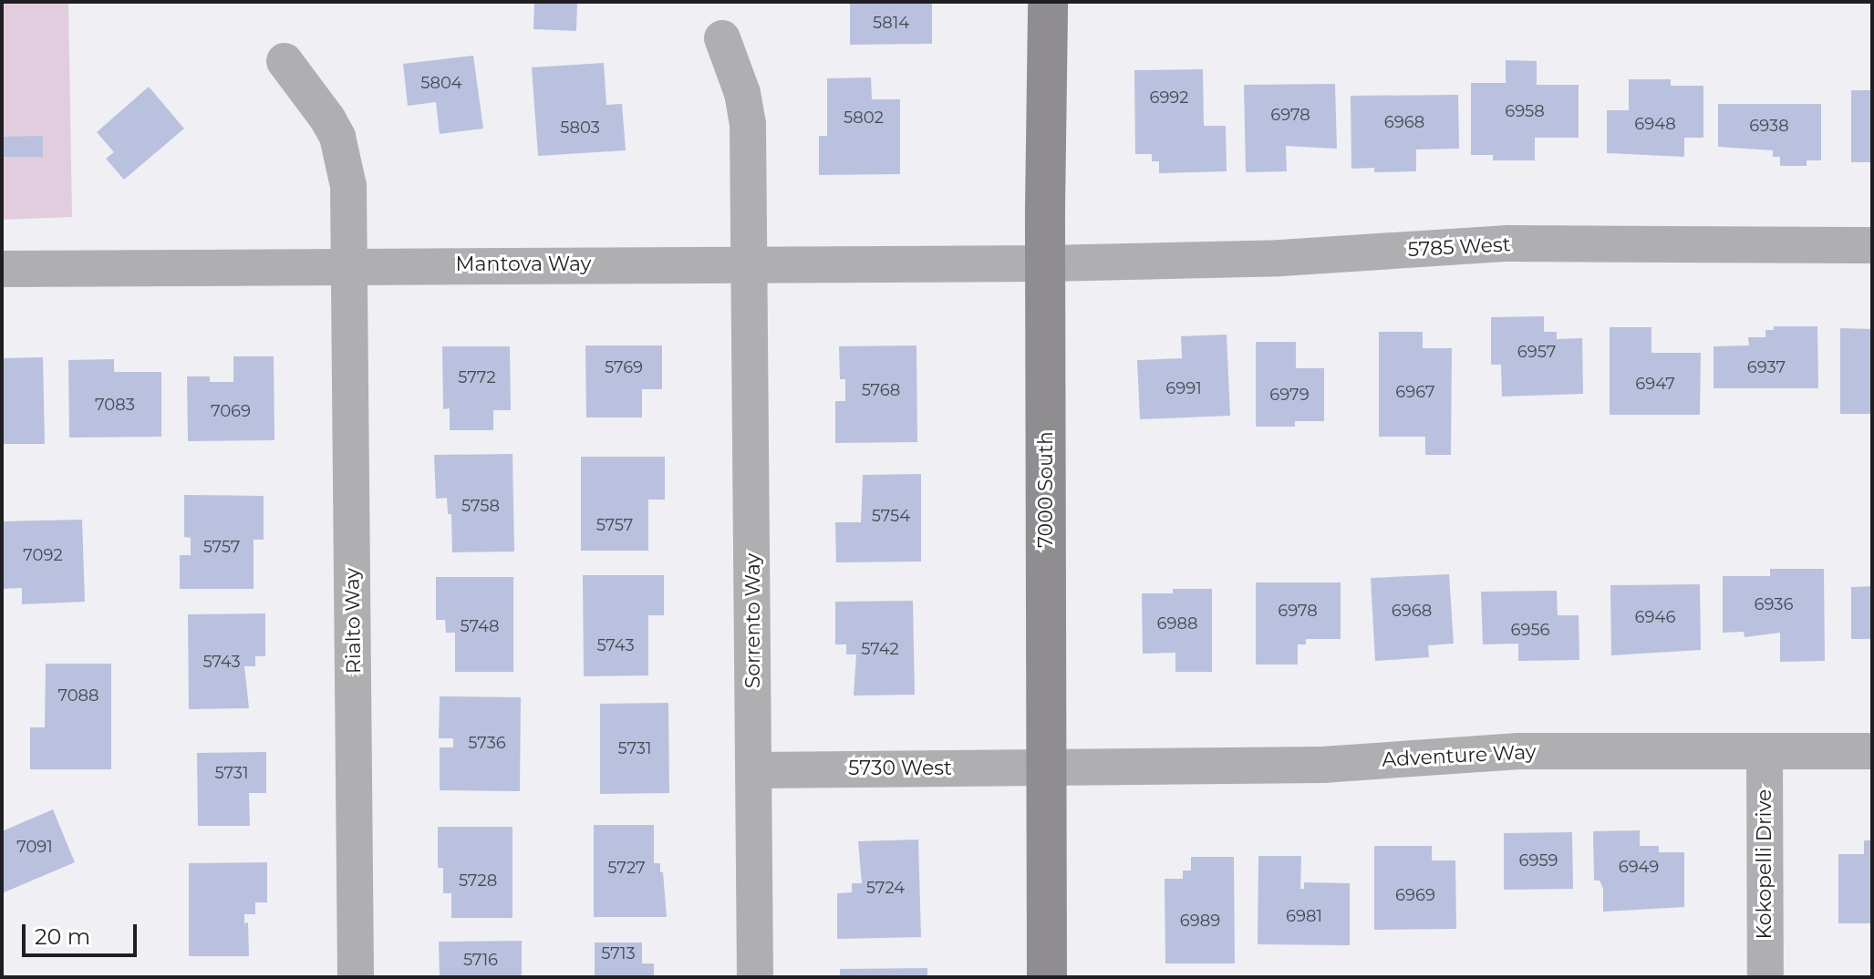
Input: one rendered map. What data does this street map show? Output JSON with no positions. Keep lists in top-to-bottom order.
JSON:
{
  "streets": {
    "street": [
      "5785 West",
      "Mantova Way",
      "7000 South",
      "Rialto Way",
      "Sorrento Way",
      "Adventure Way",
      "5730 West",
      "Kokopelli Drive"
    ]
  },
  "crossings": [
    ["5785 West", "Mantova Way"],
    ["5785 West", "7000 South"],
    ["Mantova Way", "7000 South"],
    ["Mantova Way", "Rialto Way"],
    ["Mantova Way", "Sorrento Way"],
    ["7000 South", "Adventure Way"],
    ["7000 South", "5730 West"],
    ["Sorrento Way", "5730 West"],
    ["Adventure Way", "5730 West"],
    ["Adventure Way", "Kokopelli Drive"]
  ],
  "house_numbers": [
    "5814",
    "5804",
    "6992",
    "6958",
    "6978",
    "5802",
    "6968",
    "6948",
    "6938",
    "5803",
    "6957",
    "5769",
    "6937",
    "5772",
    "6947",
    "6991",
    "5768",
    "6967",
    "6979",
    "7083",
    "7069",
    "5758",
    "5754",
    "5757",
    "5757",
    "7092",
    "6936",
    "6978",
    "6968",
    "6946",
    "6988",
    "5748",
    "6956",
    "5743",
    "5742",
    "5743",
    "7088",
    "5736",
    "5731",
    "5731",
    "7091",
    "6959",
    "6949",
    "5727",
    "5728",
    "5724",
    "6969",
    "6981",
    "6989",
    "5713",
    "5716"
  ],
  "scale_bar": "20 m"
}
